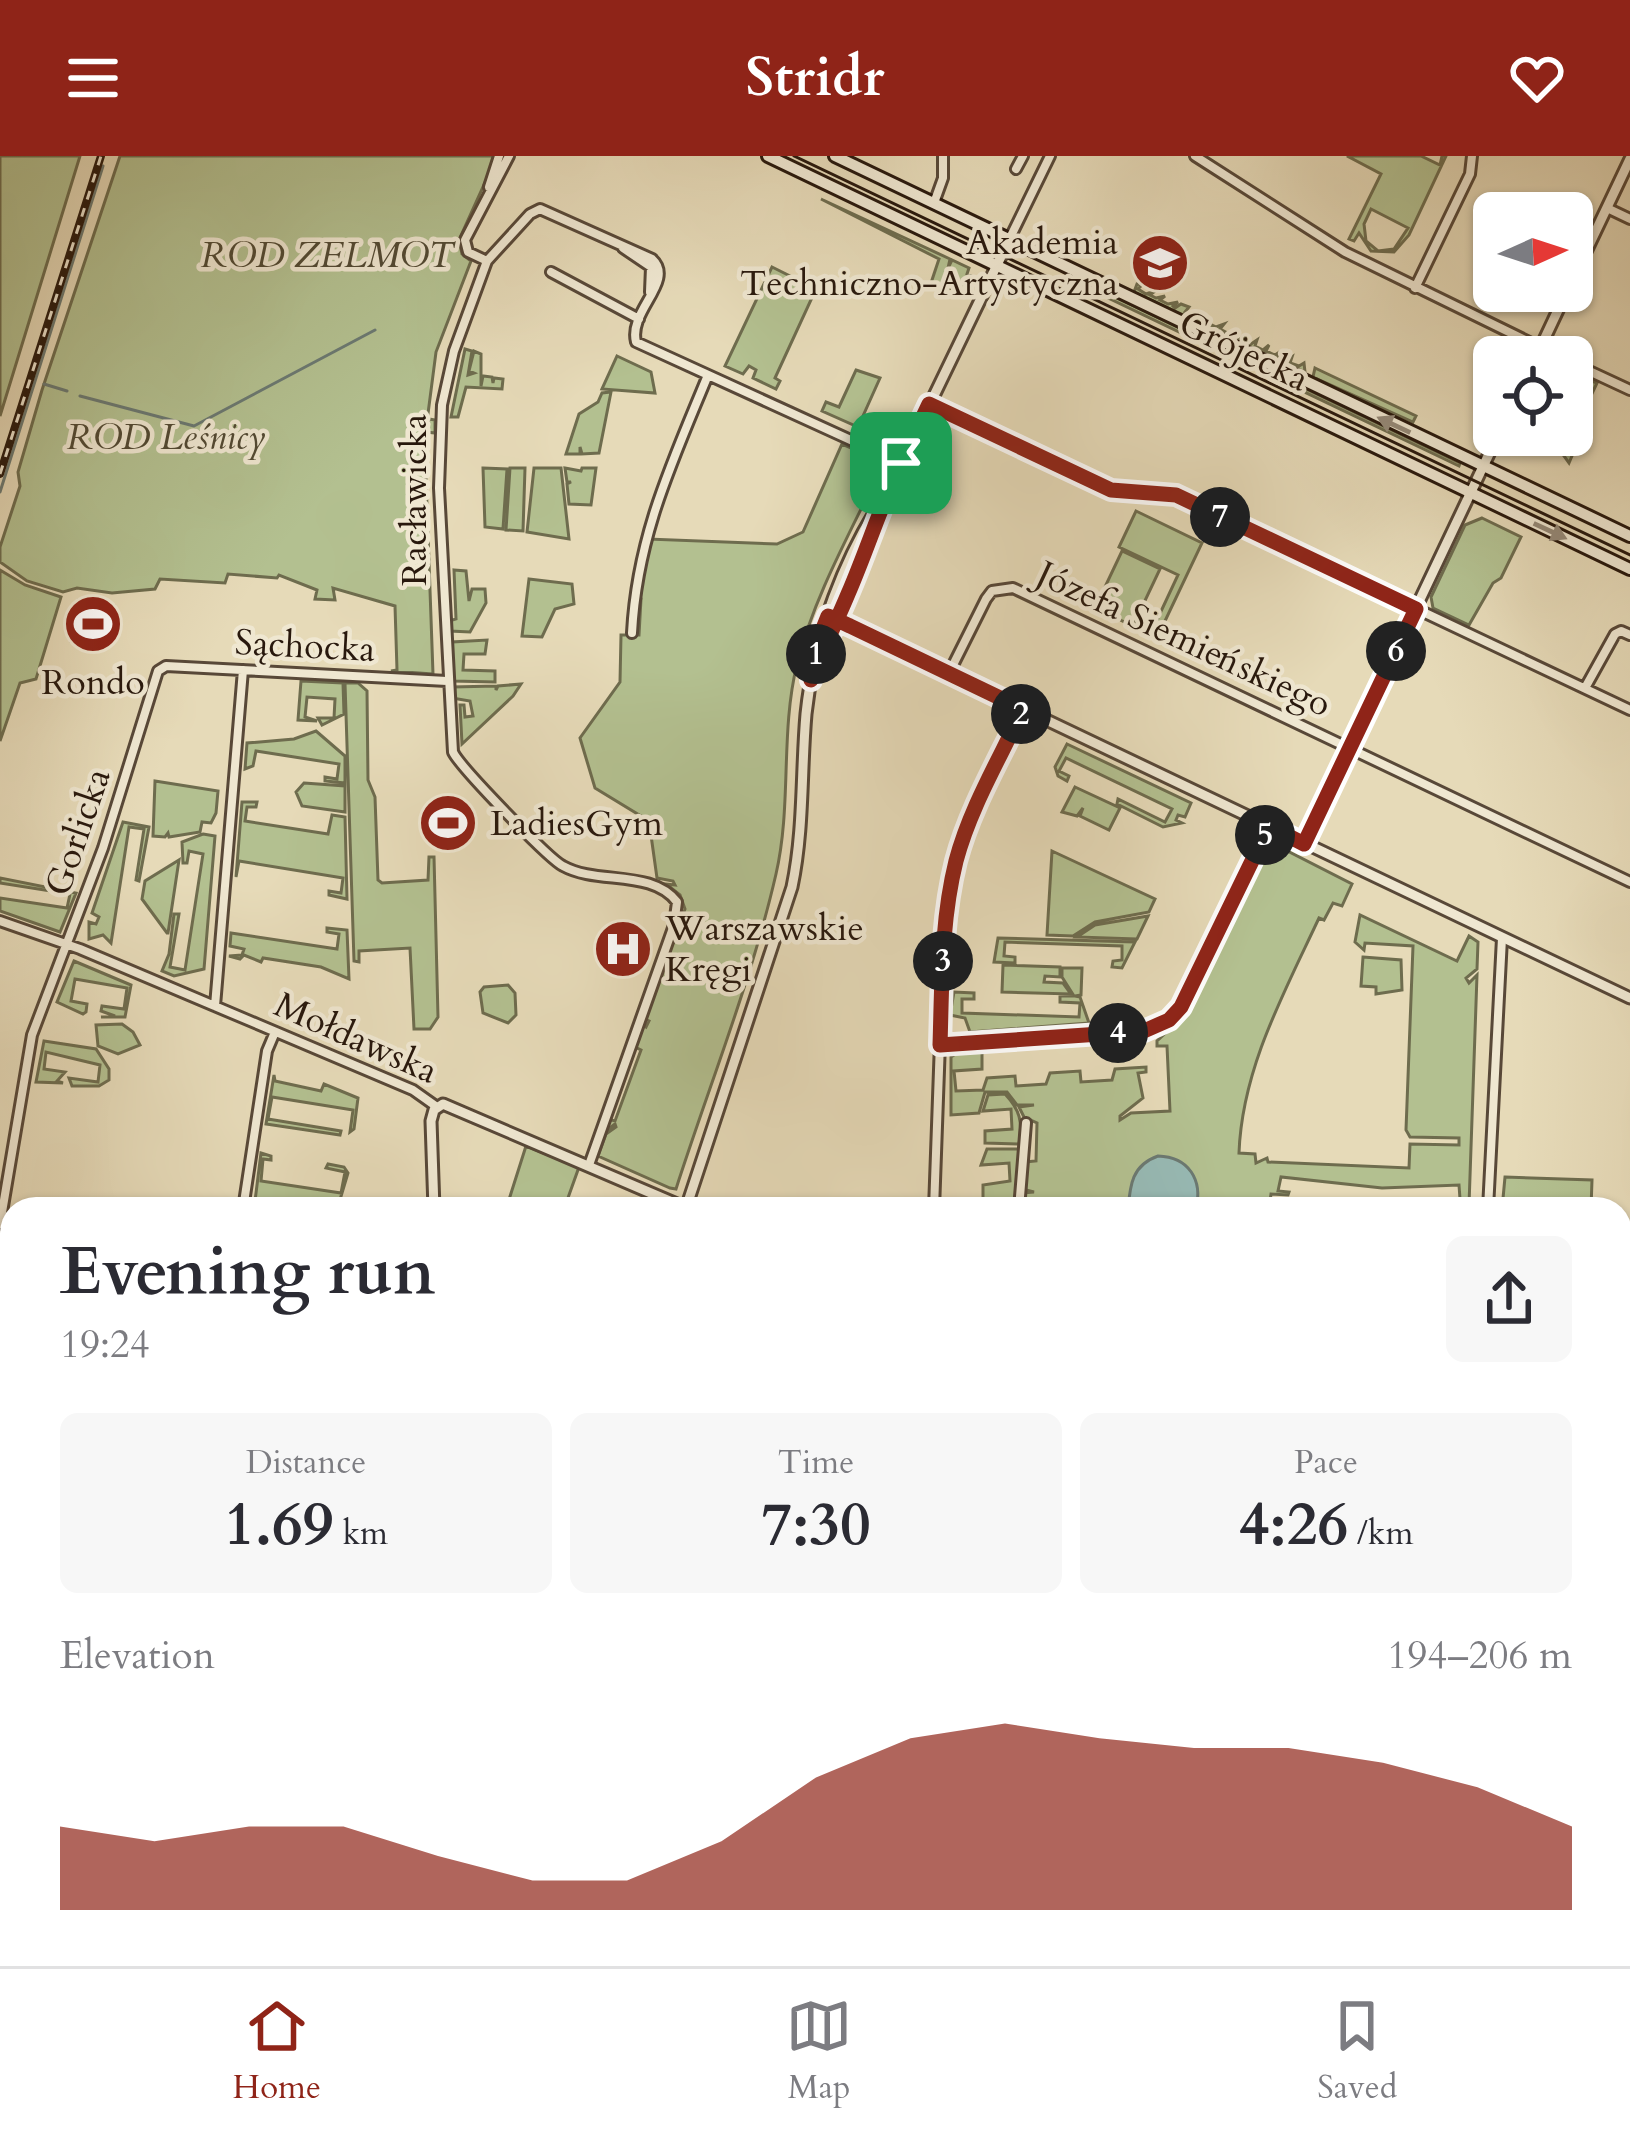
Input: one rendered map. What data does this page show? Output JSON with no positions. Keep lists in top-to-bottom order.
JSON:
{
  "streets": {
    "main road": ["Grójecka"],
    "street": [
      "Racławicka",
      "Józefa Siemieńskiego",
      "Sąchocka",
      "Gorlicka",
      "Mołdawska"
    ]
  },
  "crossings": [
    ["Racławicka", "Sąchocka"],
    ["Racławicka", "Mołdawska"],
    ["Sąchocka", "Gorlicka"],
    ["Gorlicka", "Mołdawska"]
  ],
  "parks": ["ROD ZELMOT", "ROD Leśnicy"],
  "places": {
    "school or university": ["Akademia Techniczno-Artystyczna"],
    "sports": ["Rondo", "LadiesGym"],
    "hospital": ["Warszawskie Kręgi"]
  },
  "north": "right",
  "page": {
    "header": "Stridr",
    "pins": [
      "7",
      "6",
      "1",
      "2",
      "5",
      "3",
      "4"
    ],
    "heading": ["Evening run", "19:24"],
    "stats": [
      ["Distance", "1.69 km"],
      ["Time", "7:30"],
      ["Pace", "4:26 /km"]
    ],
    "chart": ["Elevation", "194–206 m"],
    "tabs": ["Home", "Map", "Saved"]
  }
}
